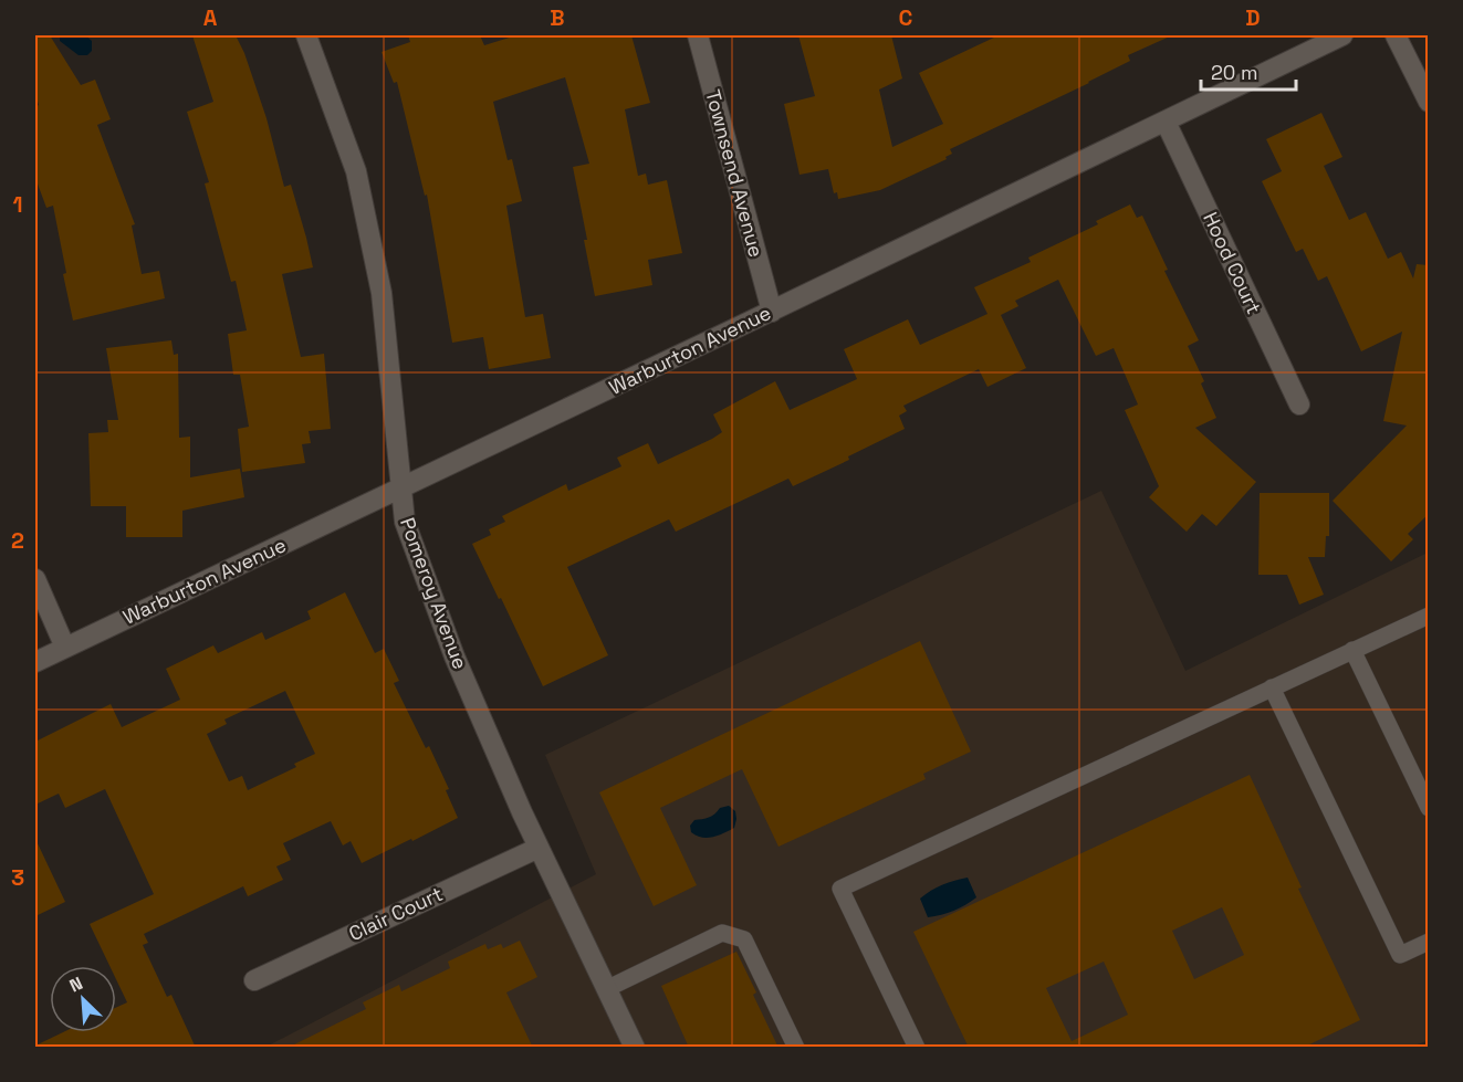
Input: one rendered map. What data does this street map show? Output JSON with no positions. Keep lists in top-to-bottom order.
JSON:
{
  "streets": {
    "street": [
      "Townsend Avenue",
      "Hood Court",
      "Warburton Avenue",
      "Pomeroy Avenue",
      "Clair Court"
    ]
  },
  "crossings": [
    ["Townsend Avenue", "Warburton Avenue"],
    ["Hood Court", "Warburton Avenue"],
    ["Warburton Avenue", "Pomeroy Avenue"],
    ["Pomeroy Avenue", "Clair Court"]
  ],
  "scale_bar": "20 m",
  "north": "top left",
  "grid": {
    "columns": [
      "A",
      "B",
      "C",
      "D"
    ],
    "rows": ["1", "2", "3"]
  }
}
